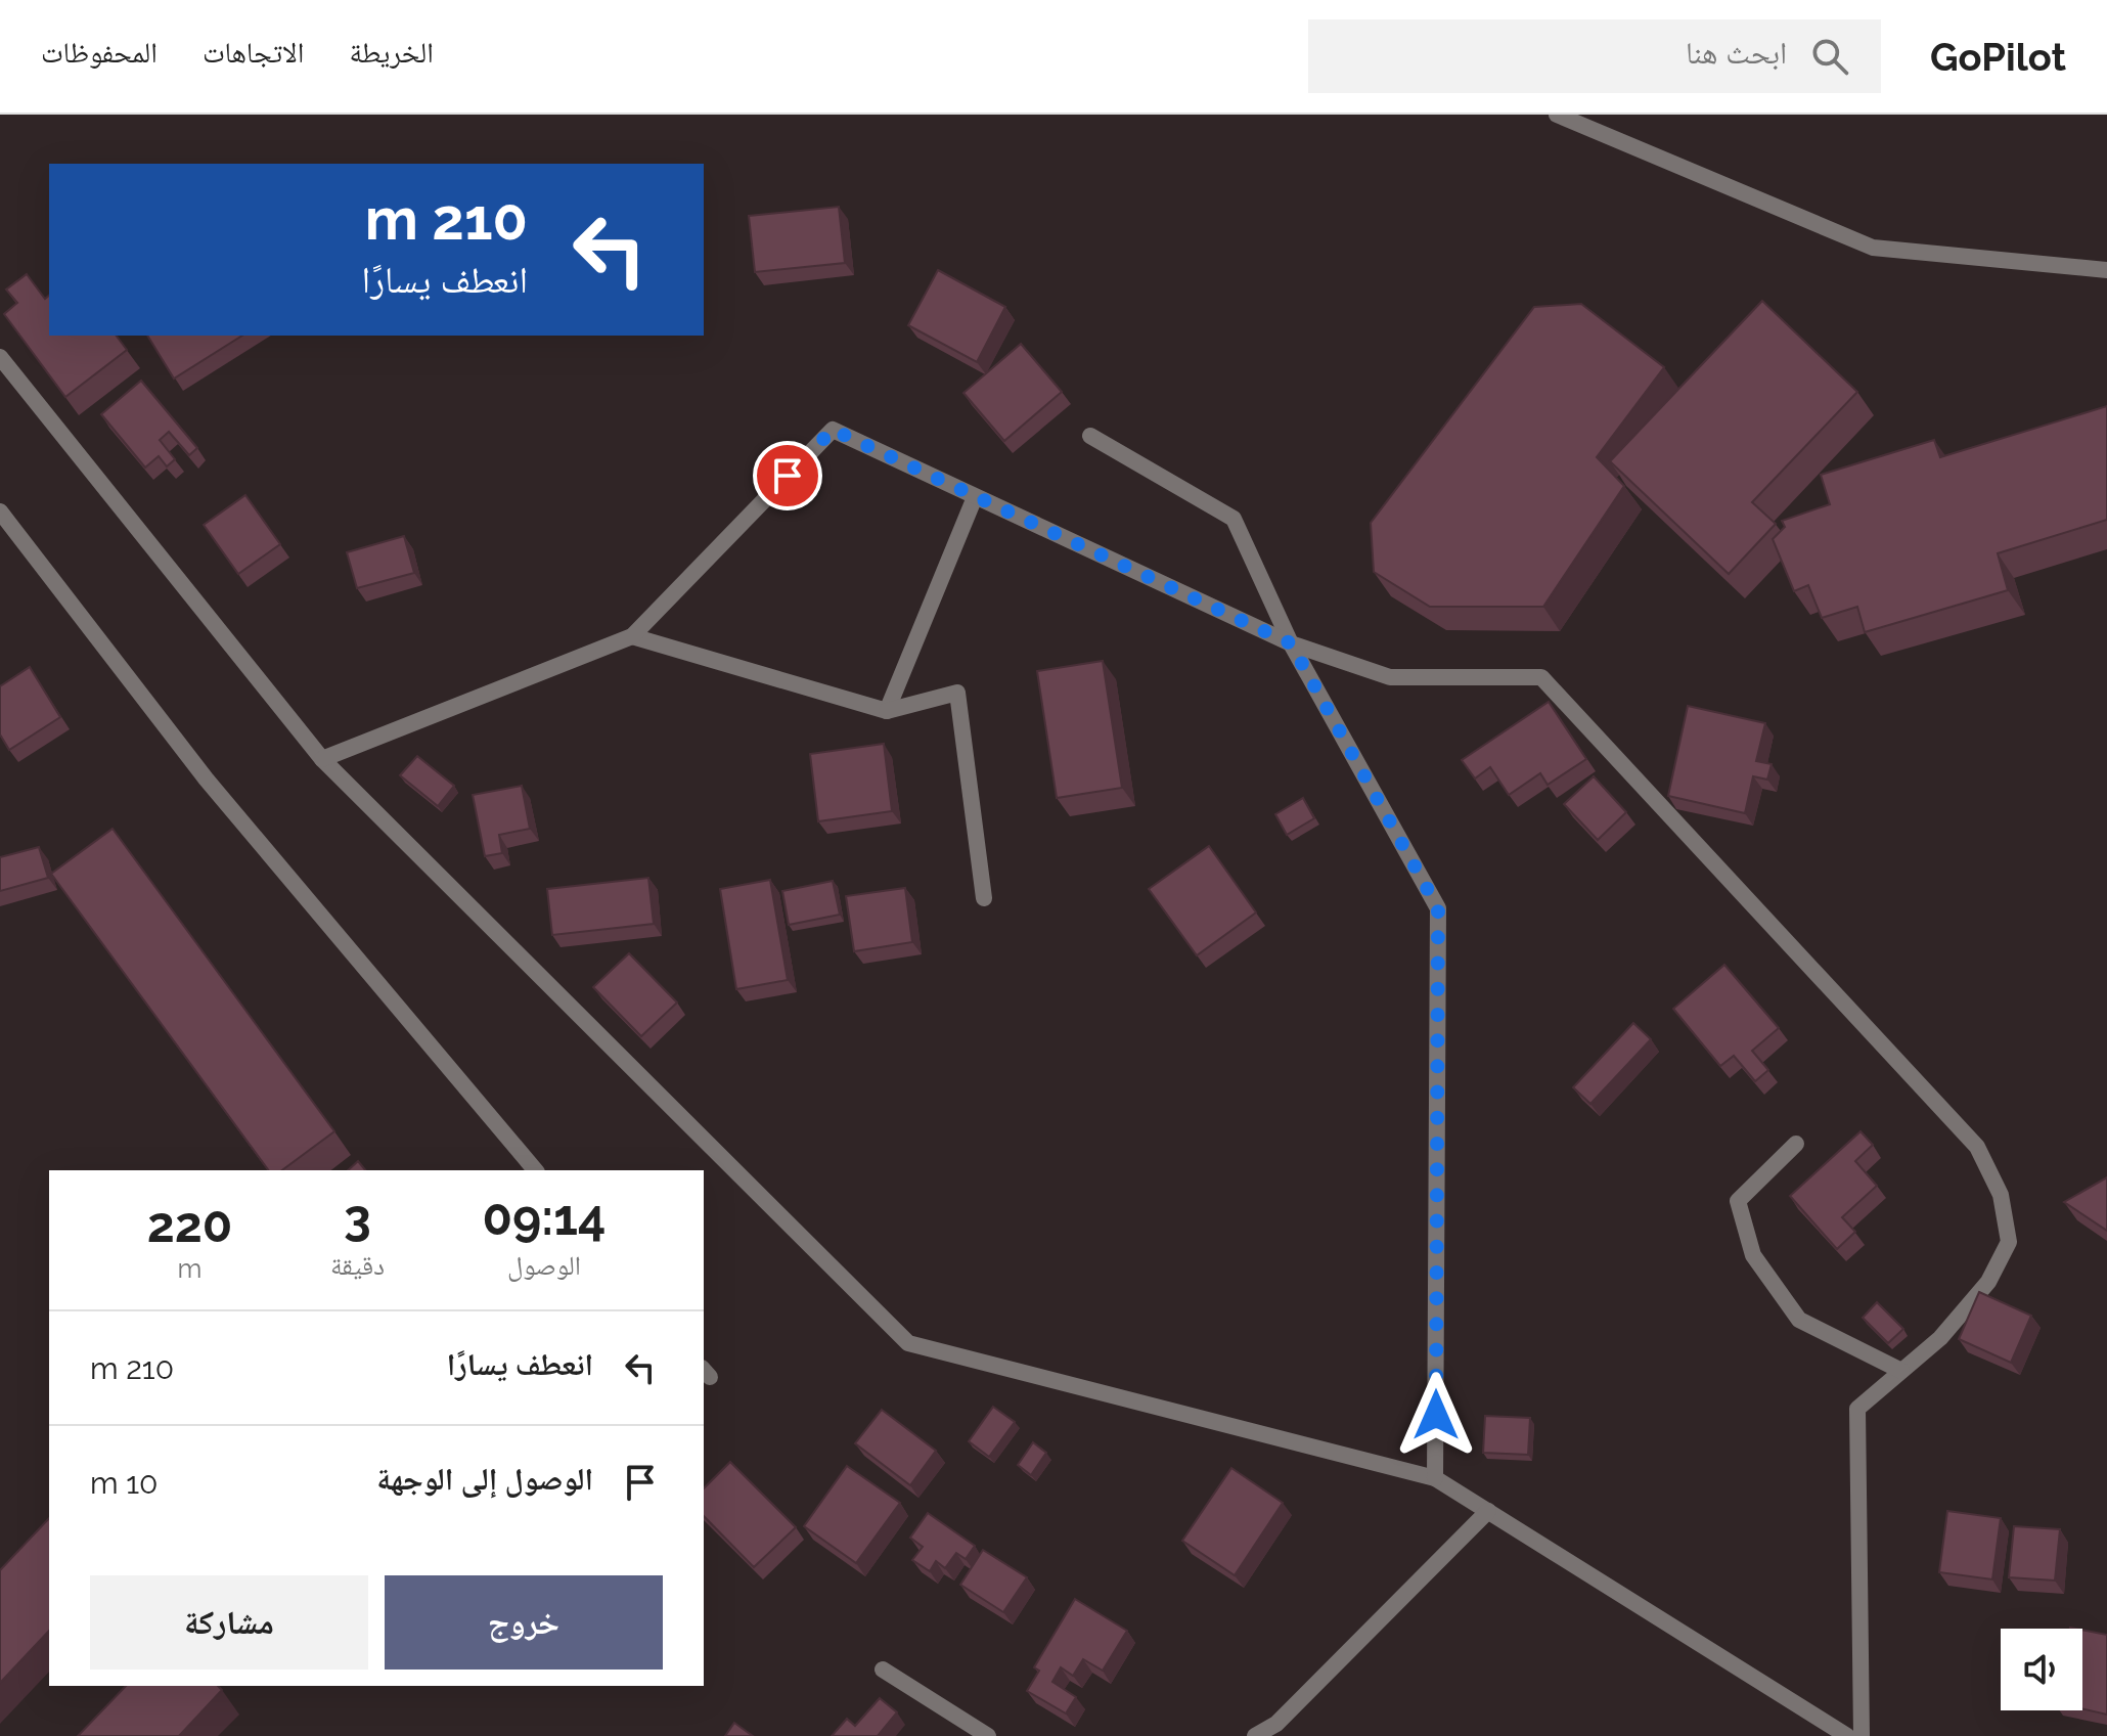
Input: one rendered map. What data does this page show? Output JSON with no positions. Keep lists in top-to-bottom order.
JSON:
{
  "page": {
    "header": "GoPilot",
    "search": "ابحث هنا",
    "nav": ["الخريطة", "الاتجاهات", "المحفوظات"],
    "turn": ["210 m", "انعطف يسارًا"],
    "eta": [
      "09:14",
      "الوصول",
      "3",
      "دقيقة",
      "220",
      "m"
    ],
    "list": [
      {
        "name": "انعطف يسارًا",
        "value": "210 m"
      },
      {
        "name": "الوصول إلى الوجهة",
        "value": "10 m"
      }
    ],
    "buttons": ["خروج", "مشاركة"]
  }
}
